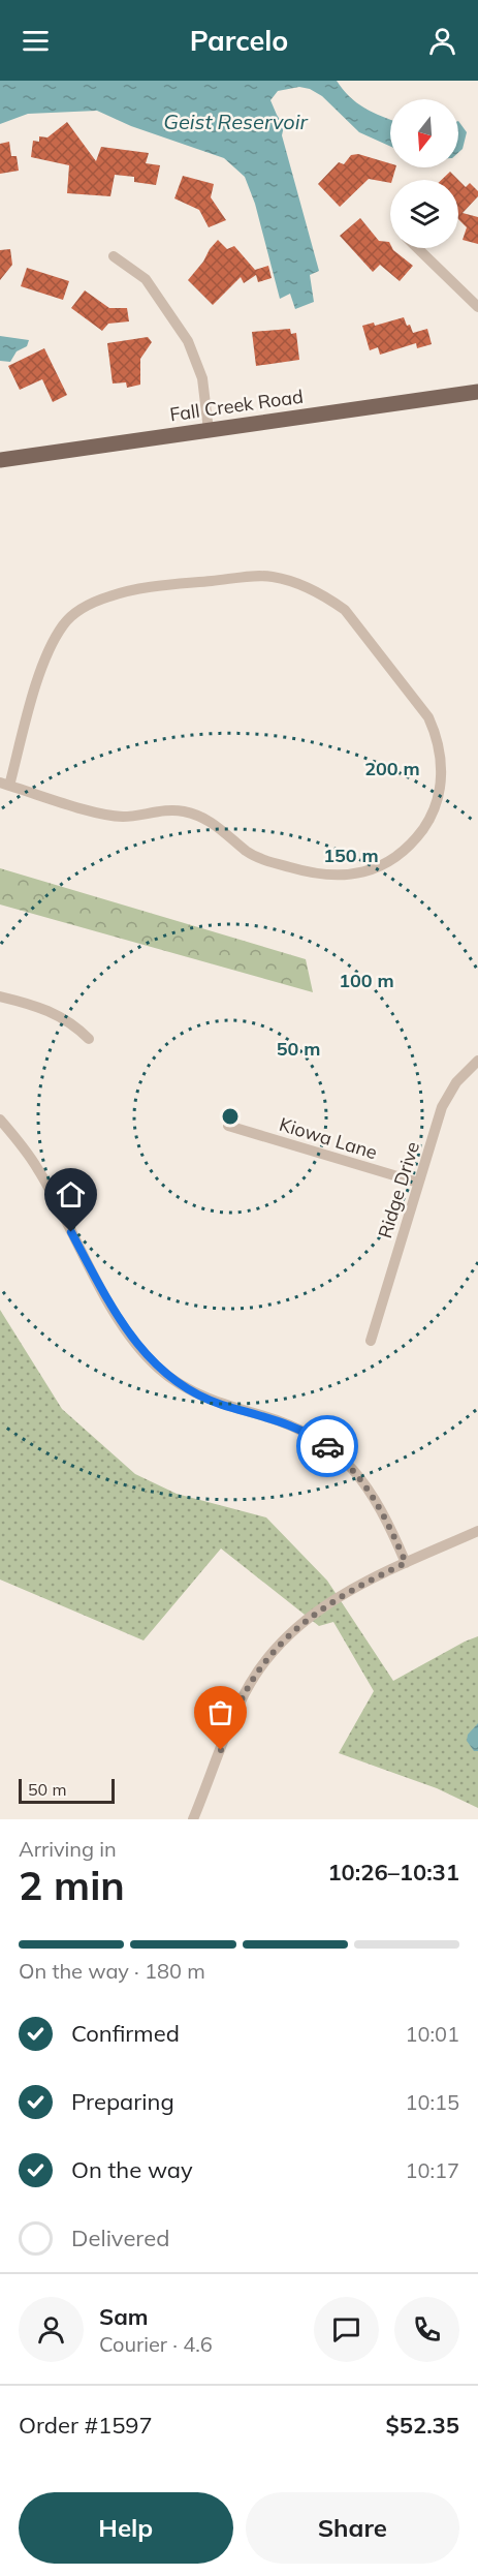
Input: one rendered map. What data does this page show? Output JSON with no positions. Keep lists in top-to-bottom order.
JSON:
{
  "streets": {
    "main road": ["Fall Creek Road"],
    "street": ["Kiowa Lane", "Ridge Drive"]
  },
  "crossings": [
    ["Kiowa Lane", "Ridge Drive"]
  ],
  "water": ["Geist Reservoir"],
  "scale_bar": "50 m",
  "north": "bottom",
  "page": {
    "header": "Parcelo",
    "scale": "50 m",
    "heading": ["2 min", "Arriving in", "10:26–10:31"],
    "panel": [
      "Sam",
      "Courier · 4.6",
      "Order #1597",
      "$52.35"
    ],
    "bar": "On the way · 180 m",
    "list": [
      ["Confirmed", "10:01"],
      ["Preparing", "10:15"],
      ["On the way", "10:17"],
      "Delivered"
    ],
    "buttons": ["Help", "Share"]
  },
  "rings": [
    "200 m",
    "150 m",
    "100 m",
    "50 m"
  ]
}
